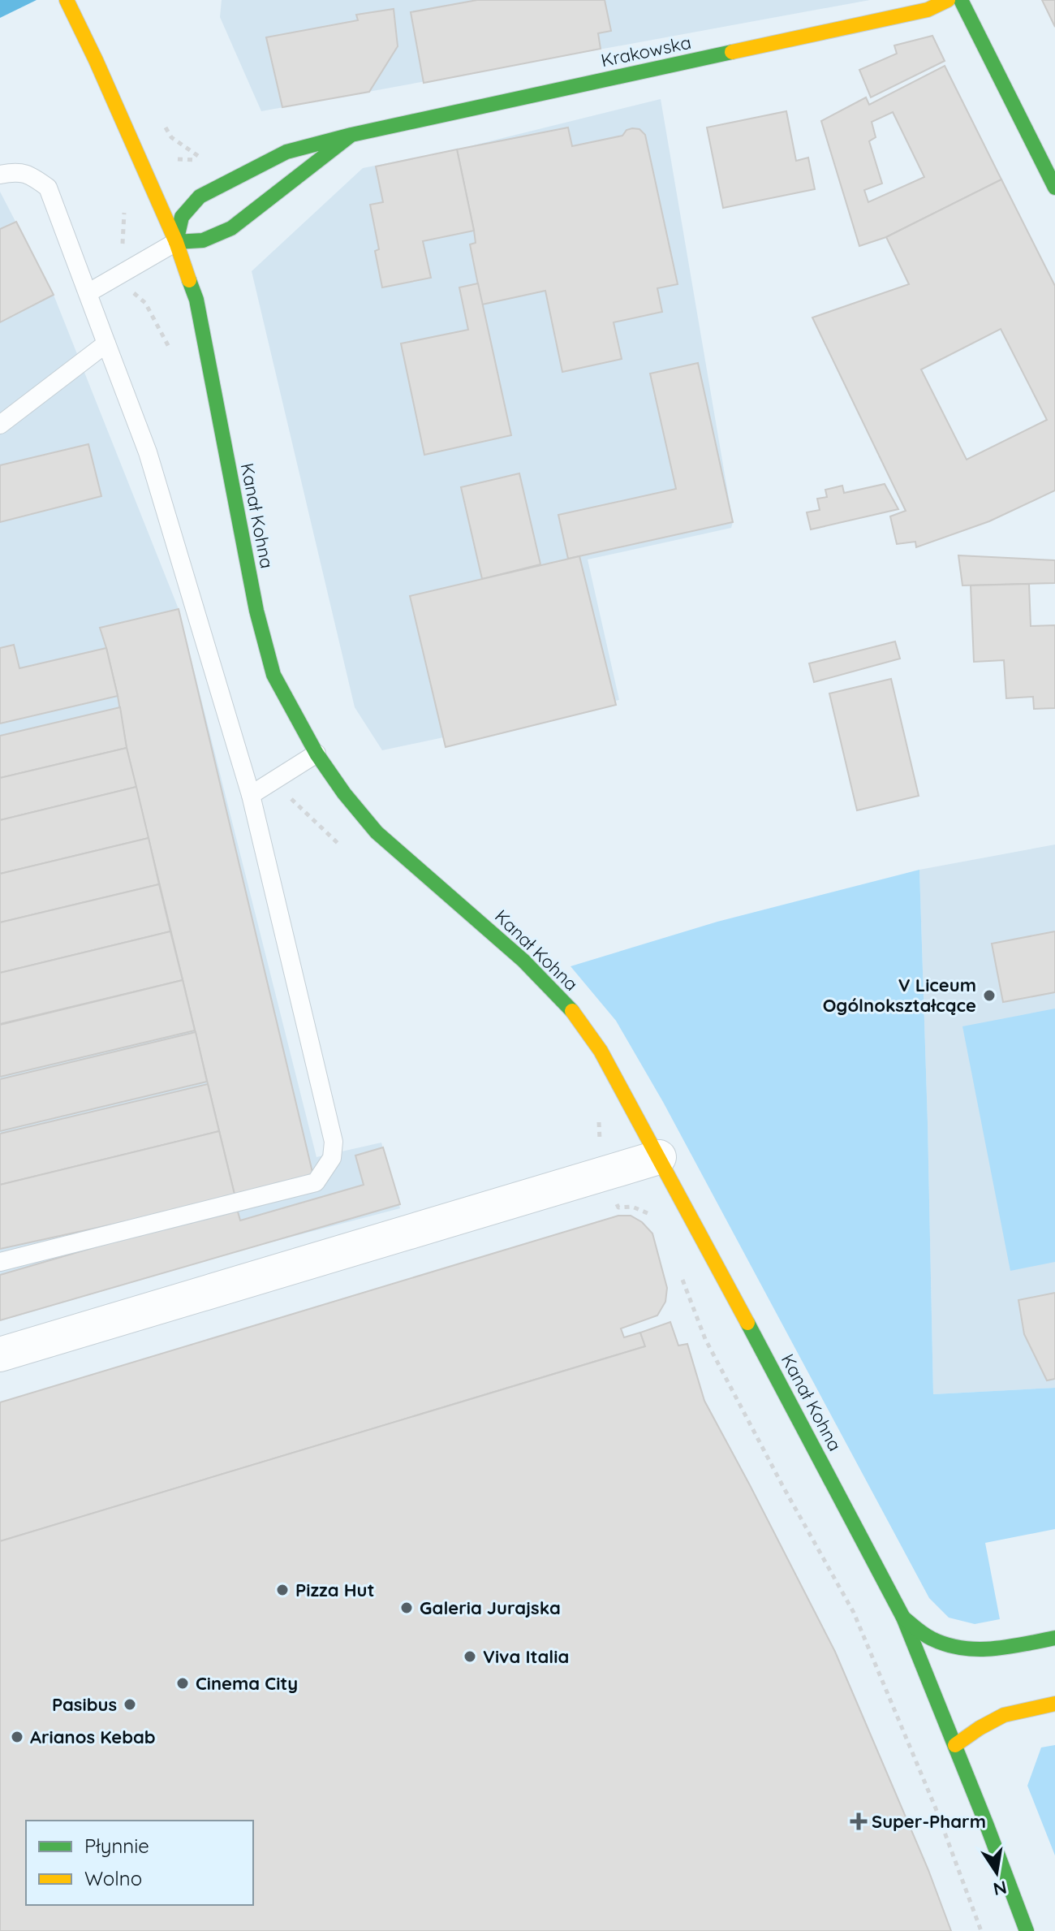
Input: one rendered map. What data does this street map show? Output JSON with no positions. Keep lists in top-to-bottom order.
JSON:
{
  "streets": {
    "street": ["Krakowska", "Kanał Kohna"]
  },
  "crossings": [
    ["Krakowska", "Kanał Kohna"]
  ],
  "places": {
    "other": [
      "V Liceum Ogólnokształcące",
      "Pizza Hut",
      "Galeria Jurajska",
      "Viva Italia",
      "Cinema City",
      "Pasibus",
      "Arianos Kebab"
    ],
    "health": ["Super-Pharm"]
  },
  "legend": ["Płynnie", "Wolno"],
  "north": "bottom"
}
